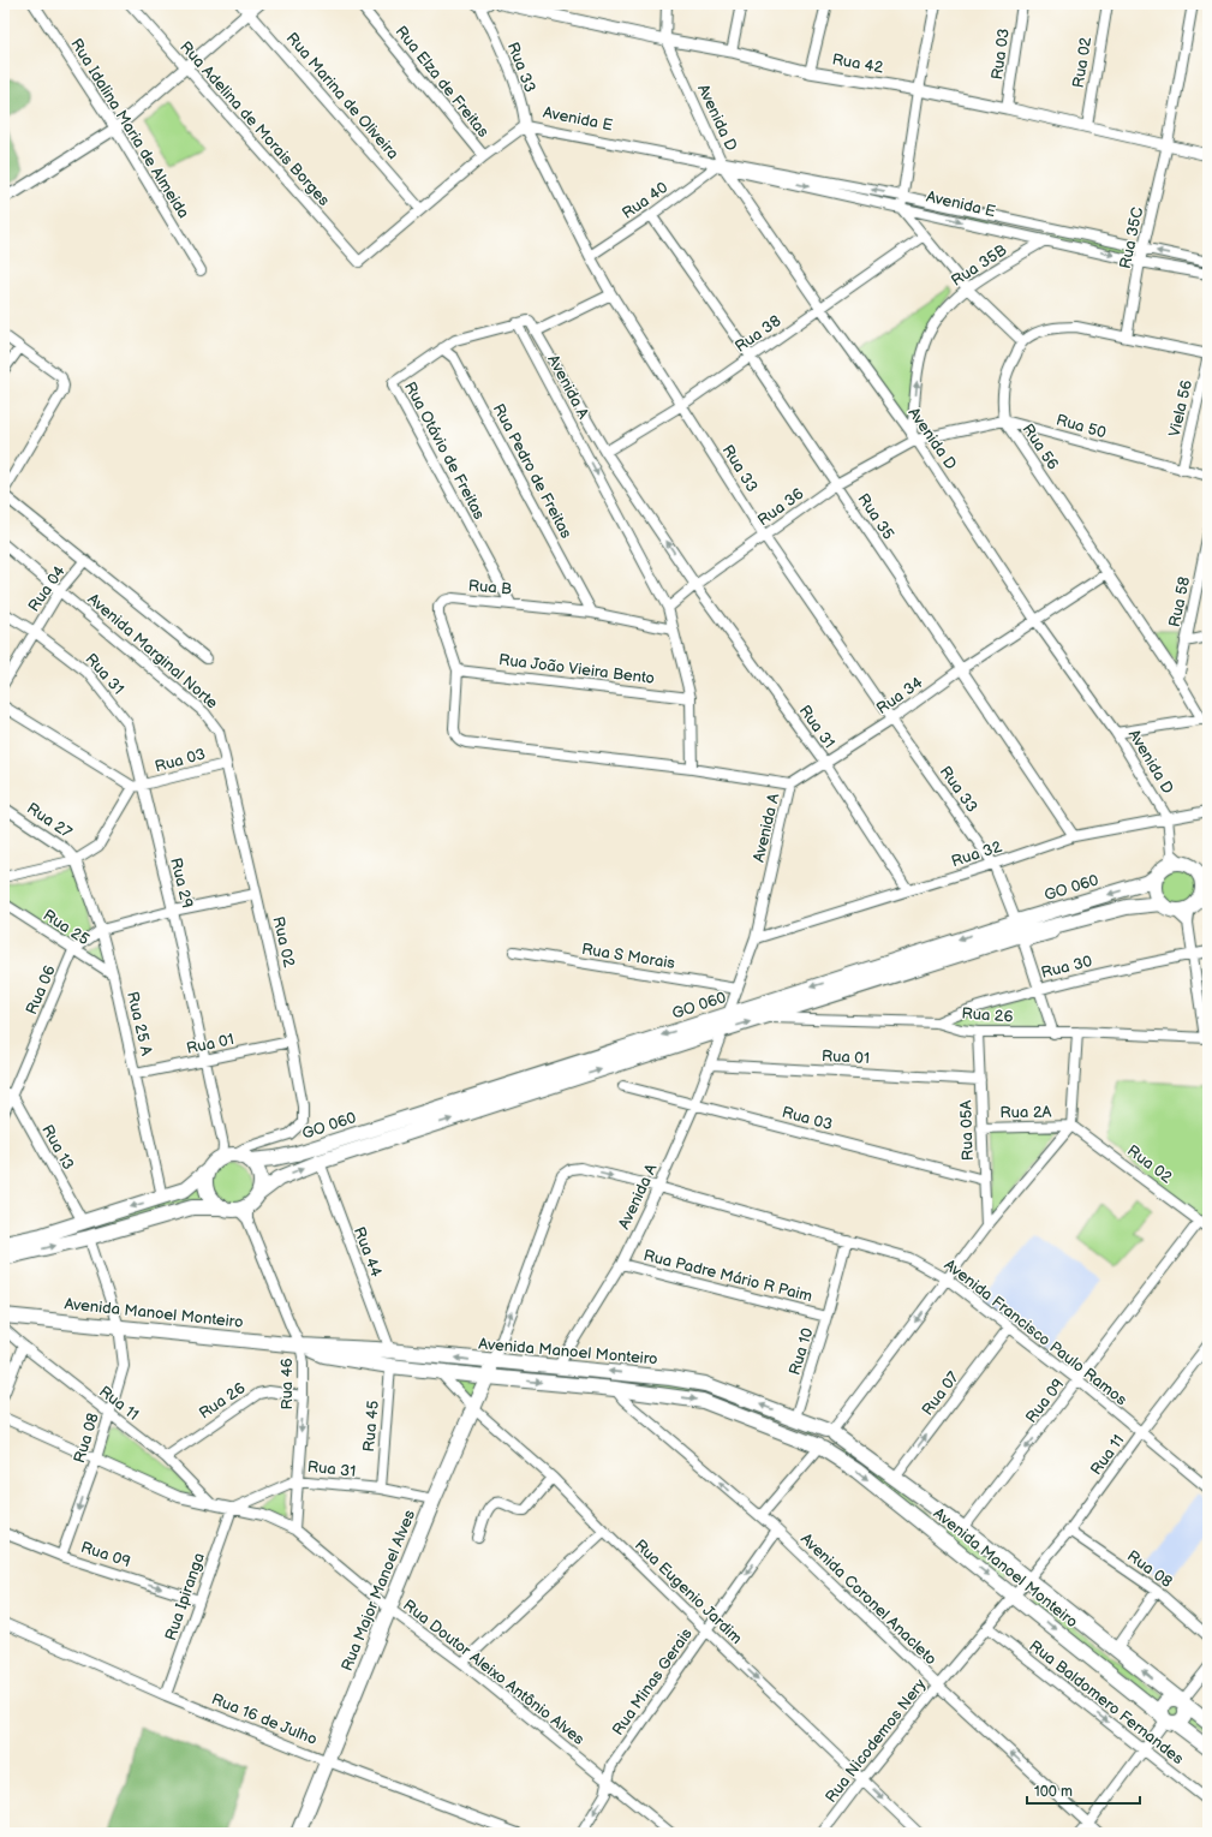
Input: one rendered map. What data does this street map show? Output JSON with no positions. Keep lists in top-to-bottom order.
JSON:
{
  "streets": {
    "main road": ["GO 060", "Avenida Manoel Monteiro", "Rua Major Manoel Alves"],
    "street": [
      "Rua 03",
      "Rua 02",
      "Rua 42",
      "Rua 33",
      "Rua Elza de Freitas",
      "Rua Marina de Oliveira",
      "Avenida D",
      "Avenida E",
      "Rua Adelina de Morais Borges",
      "Rua Idalina Maria de Almeida",
      "Rua 40",
      "Rua 35C",
      "Rua 35B",
      "Rua 38",
      "Avenida A",
      "Viela 56",
      "Rua 50",
      "Rua 56",
      "Rua Otávio de Freitas",
      "Rua Pedro de Freitas",
      "Rua 36",
      "Rua 35",
      "Rua B",
      "Rua 04",
      "Rua 58",
      "Avenida Marginal Norte",
      "Rua João Vieira Bento",
      "Rua 31",
      "Rua 34",
      "Rua 27",
      "Rua 32",
      "Rua 29",
      "Rua 25",
      "Rua S Morais",
      "Rua 30",
      "Rua 06",
      "Rua 26",
      "Rua 25 A",
      "Rua 01",
      "Rua 2A",
      "Rua 05A",
      "Rua 13",
      "Rua 44",
      "Rua Padre Mário R Paim",
      "Avenida Francisco Paulo Ramos",
      "Rua 10",
      "Rua 46",
      "Rua 07",
      "Rua 09",
      "Rua 11",
      "Rua 45",
      "Rua 08",
      "Rua Eugenio Jardim",
      "Rua Ipiranga",
      "Avenida Coronel Anacleto",
      "Rua Doutor Aleixo Antônio Alves",
      "Rua Minas Gerais",
      "Rua Baldomero Fernandes",
      "Rua 16 de Julho",
      "Rua Nicodemos Nery"
    ]
  },
  "crossings": [
    ["Rua 03", "Rua 42"],
    ["Rua 03", "Avenida A"],
    ["Rua 03", "Avenida Marginal Norte"],
    ["Rua 03", "Rua 31"],
    ["Rua 03", "Rua 29"],
    ["Rua 03", "Rua 05A"],
    ["Rua 02", "Rua 42"],
    ["Rua 02", "Avenida Marginal Norte"],
    ["Rua 02", "Rua 29"],
    ["Rua 02", "GO 060"],
    ["Rua 02", "Rua 01"],
    ["Rua 02", "Rua 2A"],
    ["Rua 02", "Rua 46"],
    ["Rua 02", "Rua 09"],
    ["Rua 42", "Avenida D"],
    ["Rua 42", "Rua 35C"],
    ["Rua 33", "Avenida E"],
    ["Rua 33", "Rua 40"],
    ["Rua 33", "Rua 38"],
    ["Rua 33", "Rua 36"],
    ["Rua 33", "Rua 34"],
    ["Rua 33", "Rua 32"],
    ["Rua 33", "GO 060"],
    ["Rua Marina de Oliveira", "Rua Adelina de Morais Borges"],
    ["Avenida D", "Avenida E"],
    ["Avenida D", "Rua 40"],
    ["Avenida D", "Rua 35B"],
    ["Avenida D", "Rua 38"],
    ["Avenida D", "Rua 50"],
    ["Avenida D", "Rua 36"],
    ["Avenida D", "Rua 34"],
    ["Avenida D", "Rua 32"],
    ["Avenida D", "GO 060"],
    ["Avenida E", "Rua 40"],
    ["Avenida E", "Rua 35C"],
    ["Avenida E", "Rua 35B"],
    ["Rua 40", "Rua 35"],
    ["Rua 35B", "Rua 50"],
    ["Rua 35B", "Rua 36"],
    ["Rua 38", "Avenida A"],
    ["Rua 38", "Rua 35"],
    ["Avenida A", "Rua Otávio de Freitas"],
    ["Avenida A", "Rua 36"],
    ["Avenida A", "Rua B"],
    ["Avenida A", "Rua João Vieira Bento"],
    ["Avenida A", "Rua 31"],
    ["Avenida A", "Rua 34"],
    ["Avenida A", "Rua 32"],
    ["Avenida A", "GO 060"],
    ["Avenida A", "Rua S Morais"],
    ["Avenida A", "Rua 01"],
    ["Avenida A", "Rua Padre Mário R Paim"],
    ["Avenida A", "Avenida Manoel Monteiro"],
    ["Avenida A", "Avenida Francisco Paulo Ramos"],
    ["Viela 56", "Rua 50"],
    ["Rua 50", "Rua 56"],
    ["Rua 50", "Rua 36"],
    ["Rua 56", "Rua 58"],
    ["Rua 56", "Rua 34"],
    ["Rua Otávio de Freitas", "Rua Pedro de Freitas"],
    ["Rua Otávio de Freitas", "Rua B"],
    ["Rua Pedro de Freitas", "Rua B"],
    ["Rua 36", "Rua 35"],
    ["Rua 36", "Rua 31"],
    ["Rua 35", "Rua 34"],
    ["Rua 35", "Rua 32"],
    ["Rua B", "Rua João Vieira Bento"],
    ["Rua 04", "Avenida Marginal Norte"],
    ["Rua 04", "Rua 31"],
    ["Rua 31", "Rua 34"],
    ["Rua 31", "Rua 32"],
    ["Rua 31", "Rua 29"],
    ["Rua 31", "Rua 46"],
    ["Rua 31", "Rua 45"],
    ["Rua 31", "Rua Major Manoel Alves"],
    ["Rua 31", "Rua Ipiranga"],
    ["Rua 31", "Rua Doutor Aleixo Antônio Alves"],
    ["Rua 27", "Rua 25 A"],
    ["Rua 29", "GO 060"],
    ["Rua 29", "Rua 01"],
    ["Rua 29", "Rua 46"],
    ["GO 060", "Rua 26"],
    ["GO 060", "Rua 44"],
    ["GO 060", "Rua 46"],
    ["Rua 25", "Rua 06"],
    ["Rua 25", "Rua 25 A"],
    ["Rua 30", "Rua 26"],
    ["Rua 06", "Rua 13"],
    ["Rua 26", "Rua 05A"],
    ["Rua 26", "Rua 46"],
    ["Rua 26", "Rua 11"],
    ["Rua 25 A", "Rua 01"],
    ["Rua 01", "Rua 05A"],
    ["Rua 2A", "Rua 05A"],
    ["Rua 44", "Avenida Manoel Monteiro"],
    ["Rua Padre Mário R Paim", "Rua 10"],
    ["Avenida Manoel Monteiro", "Rua 10"],
    ["Avenida Manoel Monteiro", "Rua 46"],
    ["Avenida Manoel Monteiro", "Rua 07"],
    ["Avenida Manoel Monteiro", "Rua 09"],
    ["Avenida Manoel Monteiro", "Rua 11"],
    ["Avenida Manoel Monteiro", "Rua 45"],
    ["Avenida Manoel Monteiro", "Rua 08"],
    ["Avenida Manoel Monteiro", "Rua Major Manoel Alves"],
    ["Avenida Manoel Monteiro", "Rua Eugenio Jardim"],
    ["Avenida Manoel Monteiro", "Avenida Coronel Anacleto"],
    ["Avenida Manoel Monteiro", "Rua Nicodemos Nery"],
    ["Avenida Francisco Paulo Ramos", "Rua 10"],
    ["Avenida Francisco Paulo Ramos", "Rua 07"],
    ["Avenida Francisco Paulo Ramos", "Rua 09"],
    ["Avenida Francisco Paulo Ramos", "Rua 11"],
    ["Rua 46", "Rua Doutor Aleixo Antônio Alves"],
    ["Rua 09", "Rua 08"],
    ["Rua 09", "Rua Ipiranga"],
    ["Rua 11", "Rua 08"],
    ["Rua 11", "Rua Doutor Aleixo Antônio Alves"],
    ["Rua 11", "Rua Nicodemos Nery"],
    ["Rua 08", "Rua Doutor Aleixo Antônio Alves"],
    ["Rua Major Manoel Alves", "Rua Eugenio Jardim"],
    ["Rua Major Manoel Alves", "Rua Doutor Aleixo Antônio Alves"],
    ["Rua Major Manoel Alves", "Rua 16 de Julho"],
    ["Rua Eugenio Jardim", "Rua Minas Gerais"],
    ["Rua Eugenio Jardim", "Rua Nicodemos Nery"],
    ["Rua Ipiranga", "Rua Doutor Aleixo Antônio Alves"],
    ["Rua Ipiranga", "Rua 16 de Julho"],
    ["Avenida Coronel Anacleto", "Rua Minas Gerais"],
    ["Avenida Coronel Anacleto", "Rua Nicodemos Nery"],
    ["Rua Doutor Aleixo Antônio Alves", "Rua Minas Gerais"],
    ["Rua Baldomero Fernandes", "Rua Nicodemos Nery"]
  ],
  "one_way": [
    "Rua 35B",
    "Rua Eugenio Jardim",
    "Avenida Coronel Anacleto",
    "Rua Minas Gerais",
    "Rua Baldomero Fernandes"
  ],
  "scale_bar": "100 m"
}
